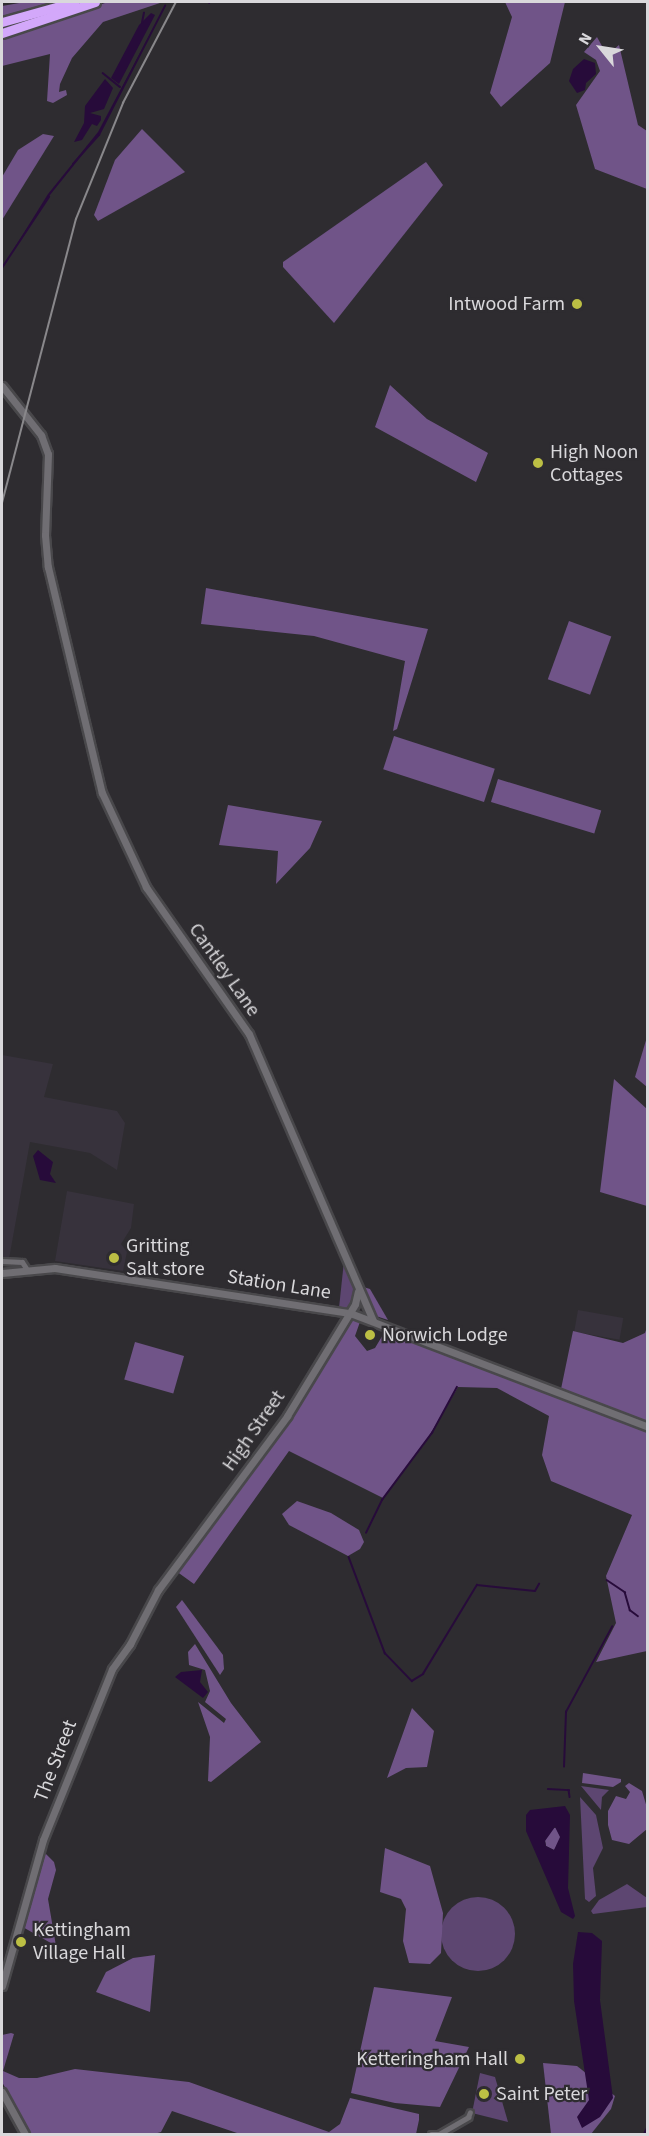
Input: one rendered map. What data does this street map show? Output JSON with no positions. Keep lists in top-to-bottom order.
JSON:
{
  "streets": {
    "street": [
      "Cantley Lane",
      "Station Lane",
      "High Street",
      "The Street"
    ]
  },
  "crossings": [
    ["Cantley Lane", "Station Lane"],
    ["Station Lane", "High Street"],
    ["High Street", "The Street"]
  ],
  "places": [
    "Intwood Farm",
    "High Noon Cottages",
    "Gritting Salt store",
    "Norwich Lodge",
    "Kettingham Village Hall",
    "Ketteringham Hall",
    "Saint Peter"
  ],
  "north": "top left"
}
